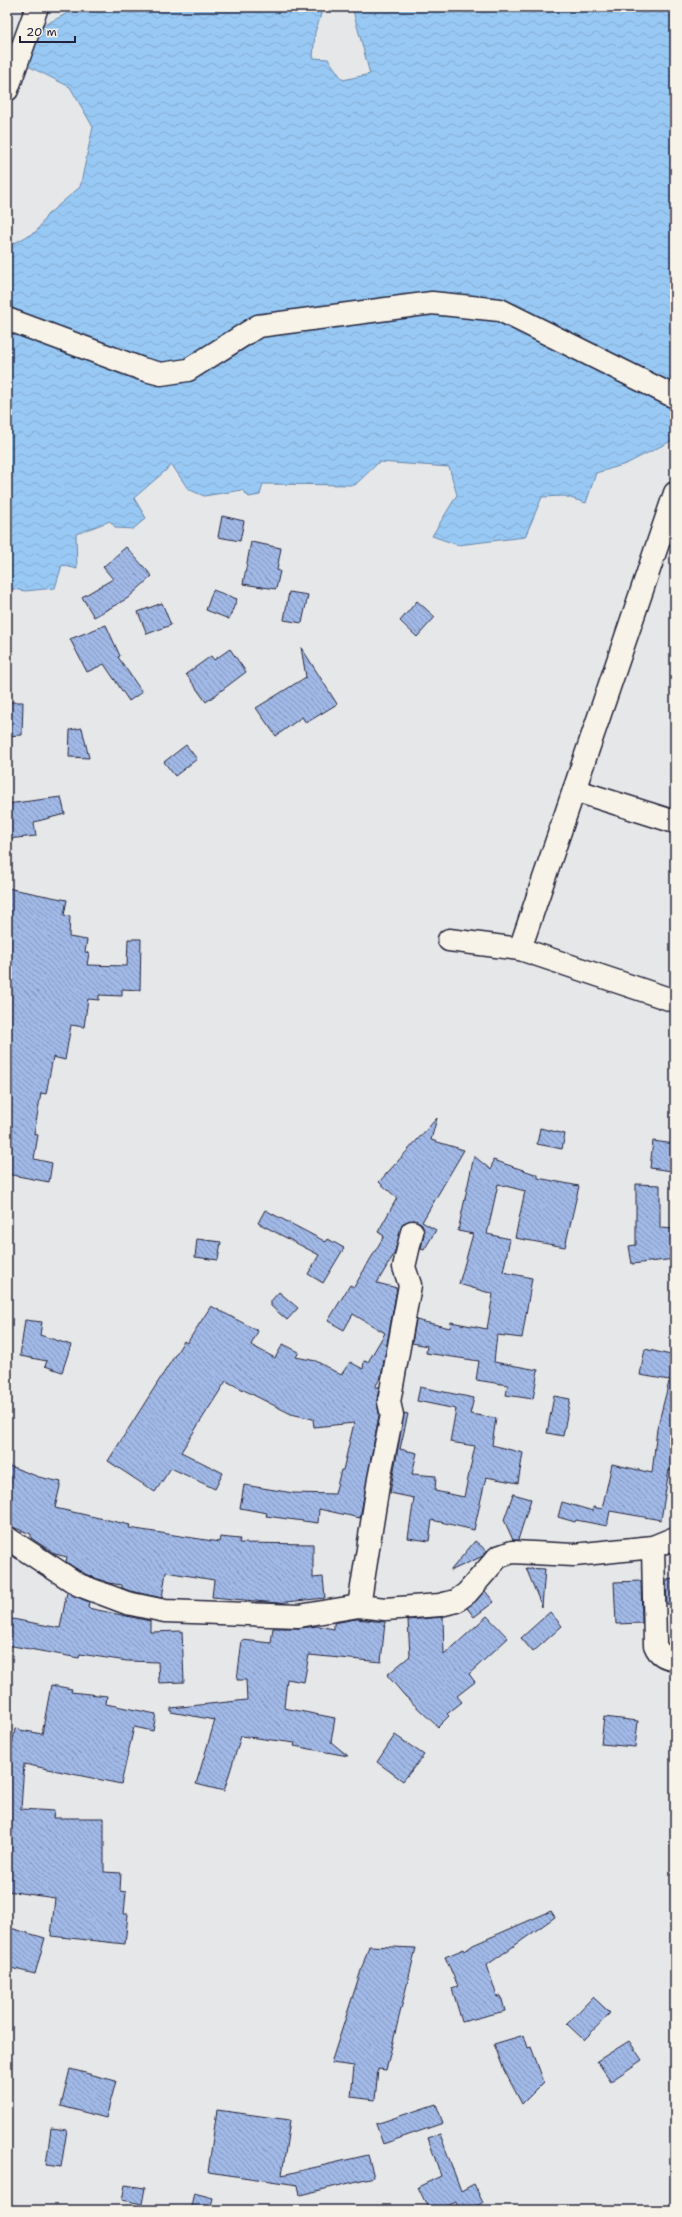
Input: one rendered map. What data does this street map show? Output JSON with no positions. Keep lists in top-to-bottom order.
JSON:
{
  "scale_bar": "20 m"
}
